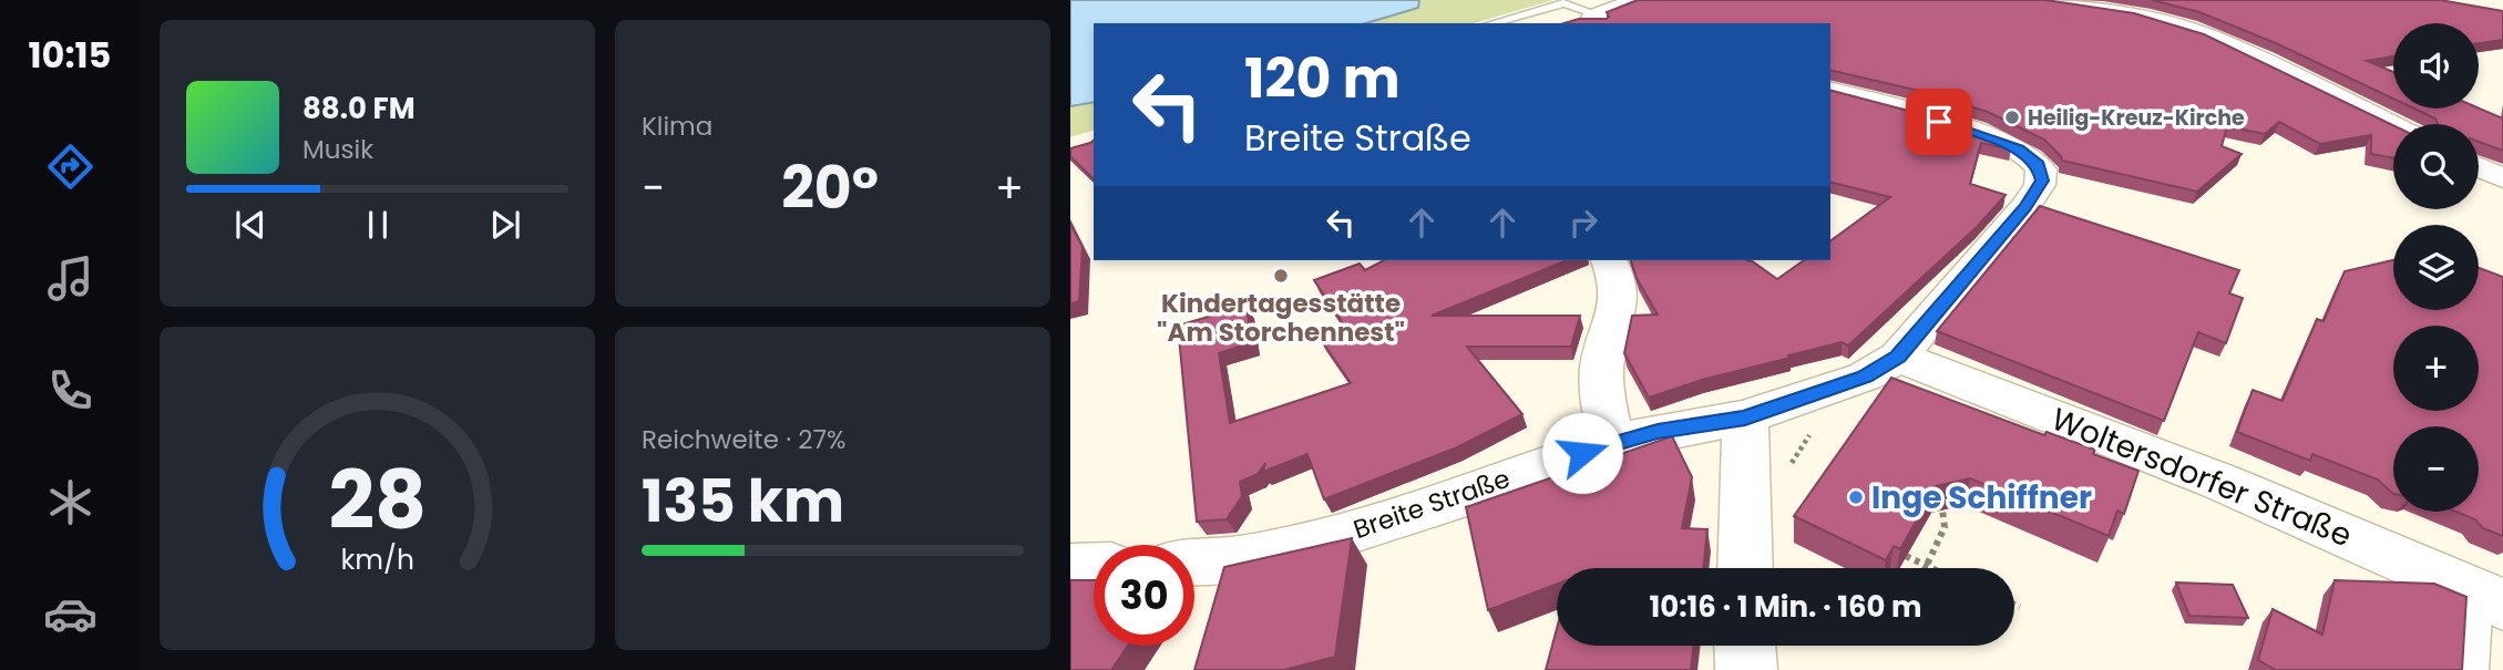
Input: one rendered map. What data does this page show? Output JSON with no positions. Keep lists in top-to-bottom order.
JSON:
{
  "streets": {
    "street": ["Woltersdorfer Straße", "Breite Straße"]
  },
  "crossings": [
    ["Woltersdorfer Straße", "Breite Straße"]
  ],
  "places": ["Heilig-Kreuz-Kirche", "Kindertagesstätte \"Am Storchennest\"", "Inge Schiffner"],
  "page": {
    "tabs": "10:15",
    "tile": [
      "Klima",
      ["Reichweite · 27%", "135 km"]
    ],
    "map_buttons": ["+", "−"],
    "turn": ["120 m", "Breite Straße"],
    "song": ["88.0 FM", "Musik"],
    "heat": ["−", "20°", "+"],
    "limit": "30",
    "trip": "10:16 · 1 Min. · 160 m",
    "gauge": ["28", "km/h"]
  }
}
